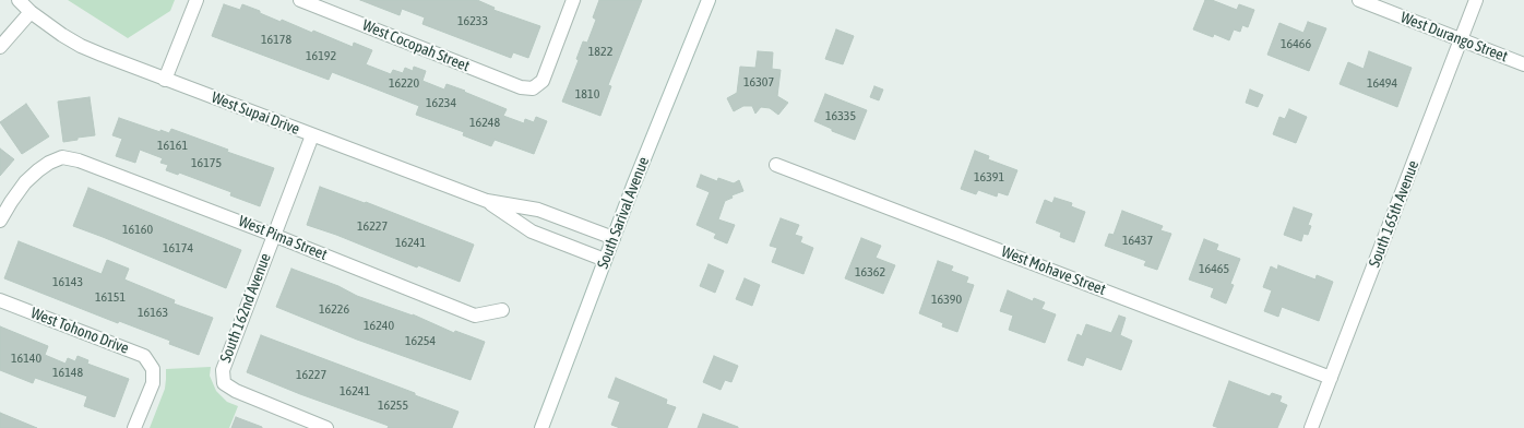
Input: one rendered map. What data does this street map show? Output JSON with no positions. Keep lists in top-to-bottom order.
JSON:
{
  "streets": {
    "street": [
      "West Durango Street",
      "West Cocopah Street",
      "West Supai Drive",
      "South Sarival Avenue",
      "South 165th Avenue",
      "West Pima Street",
      "West Mohave Street",
      "South 162nd Avenue",
      "West Tohono Drive"
    ]
  },
  "crossings": [
    ["West Durango Street", "South 165th Avenue"],
    ["West Supai Drive", "South Sarival Avenue"],
    ["West Supai Drive", "South 162nd Avenue"],
    ["South 165th Avenue", "West Mohave Street"],
    ["West Pima Street", "South 162nd Avenue"]
  ],
  "house_numbers": [
    "16233",
    "16178",
    "16466",
    "1822",
    "16192",
    "16307",
    "16220",
    "16494",
    "1810",
    "16234",
    "16335",
    "16248",
    "16161",
    "16175",
    "16391",
    "16227",
    "16160",
    "16437",
    "16241",
    "16174",
    "16465",
    "16362",
    "16143",
    "16151",
    "16390",
    "16226",
    "16163",
    "16240",
    "16254",
    "16140",
    "16148",
    "16227",
    "16241",
    "16255"
  ]
}
